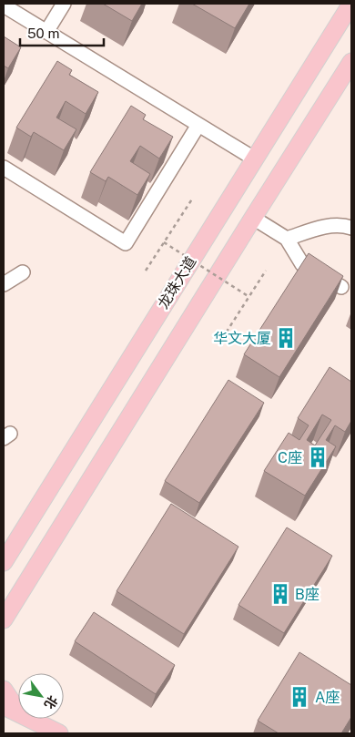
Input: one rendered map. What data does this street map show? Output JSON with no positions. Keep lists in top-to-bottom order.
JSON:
{
  "streets": {
    "main road": ["龙珠大道"]
  },
  "places": {
    "building": [
      "华文大厦",
      "C座",
      "B座",
      "A座"
    ]
  },
  "scale_bar": "50 m",
  "north": "bottom right"
}
